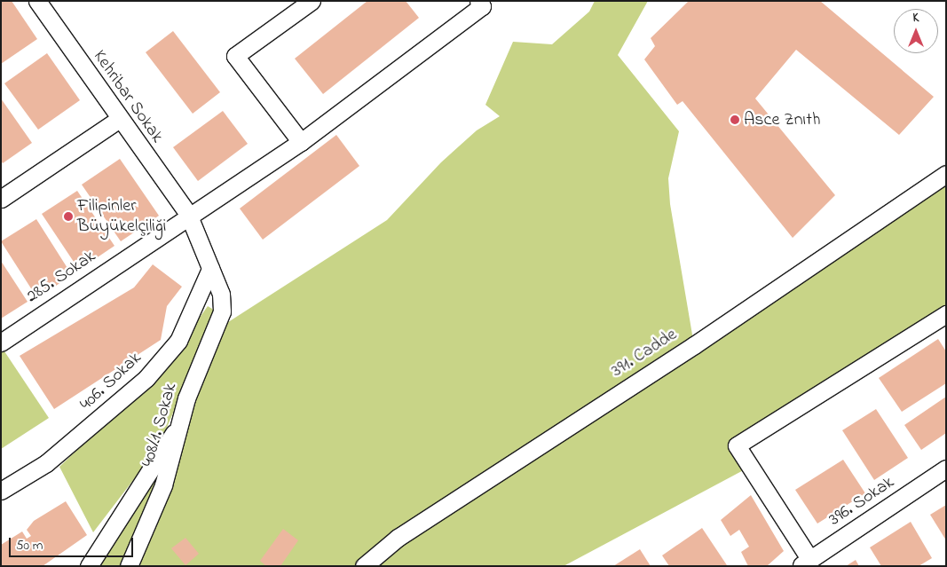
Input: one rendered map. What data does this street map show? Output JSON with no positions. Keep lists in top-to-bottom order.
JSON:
{
  "streets": {
    "street": [
      "Kehribar Sokak",
      "285. Sokak",
      "391. Cadde",
      "406. Sokak",
      "408/1. Sokak",
      "396. Sokak"
    ]
  },
  "crossings": [
    ["Kehribar Sokak", "285. Sokak"],
    ["Kehribar Sokak", "406. Sokak"],
    ["Kehribar Sokak", "408/1. Sokak"]
  ],
  "places": ["Asce Znıth", "Filipinler Büyükelçiliği"],
  "scale_bar": "50 m",
  "north": "top"
}
